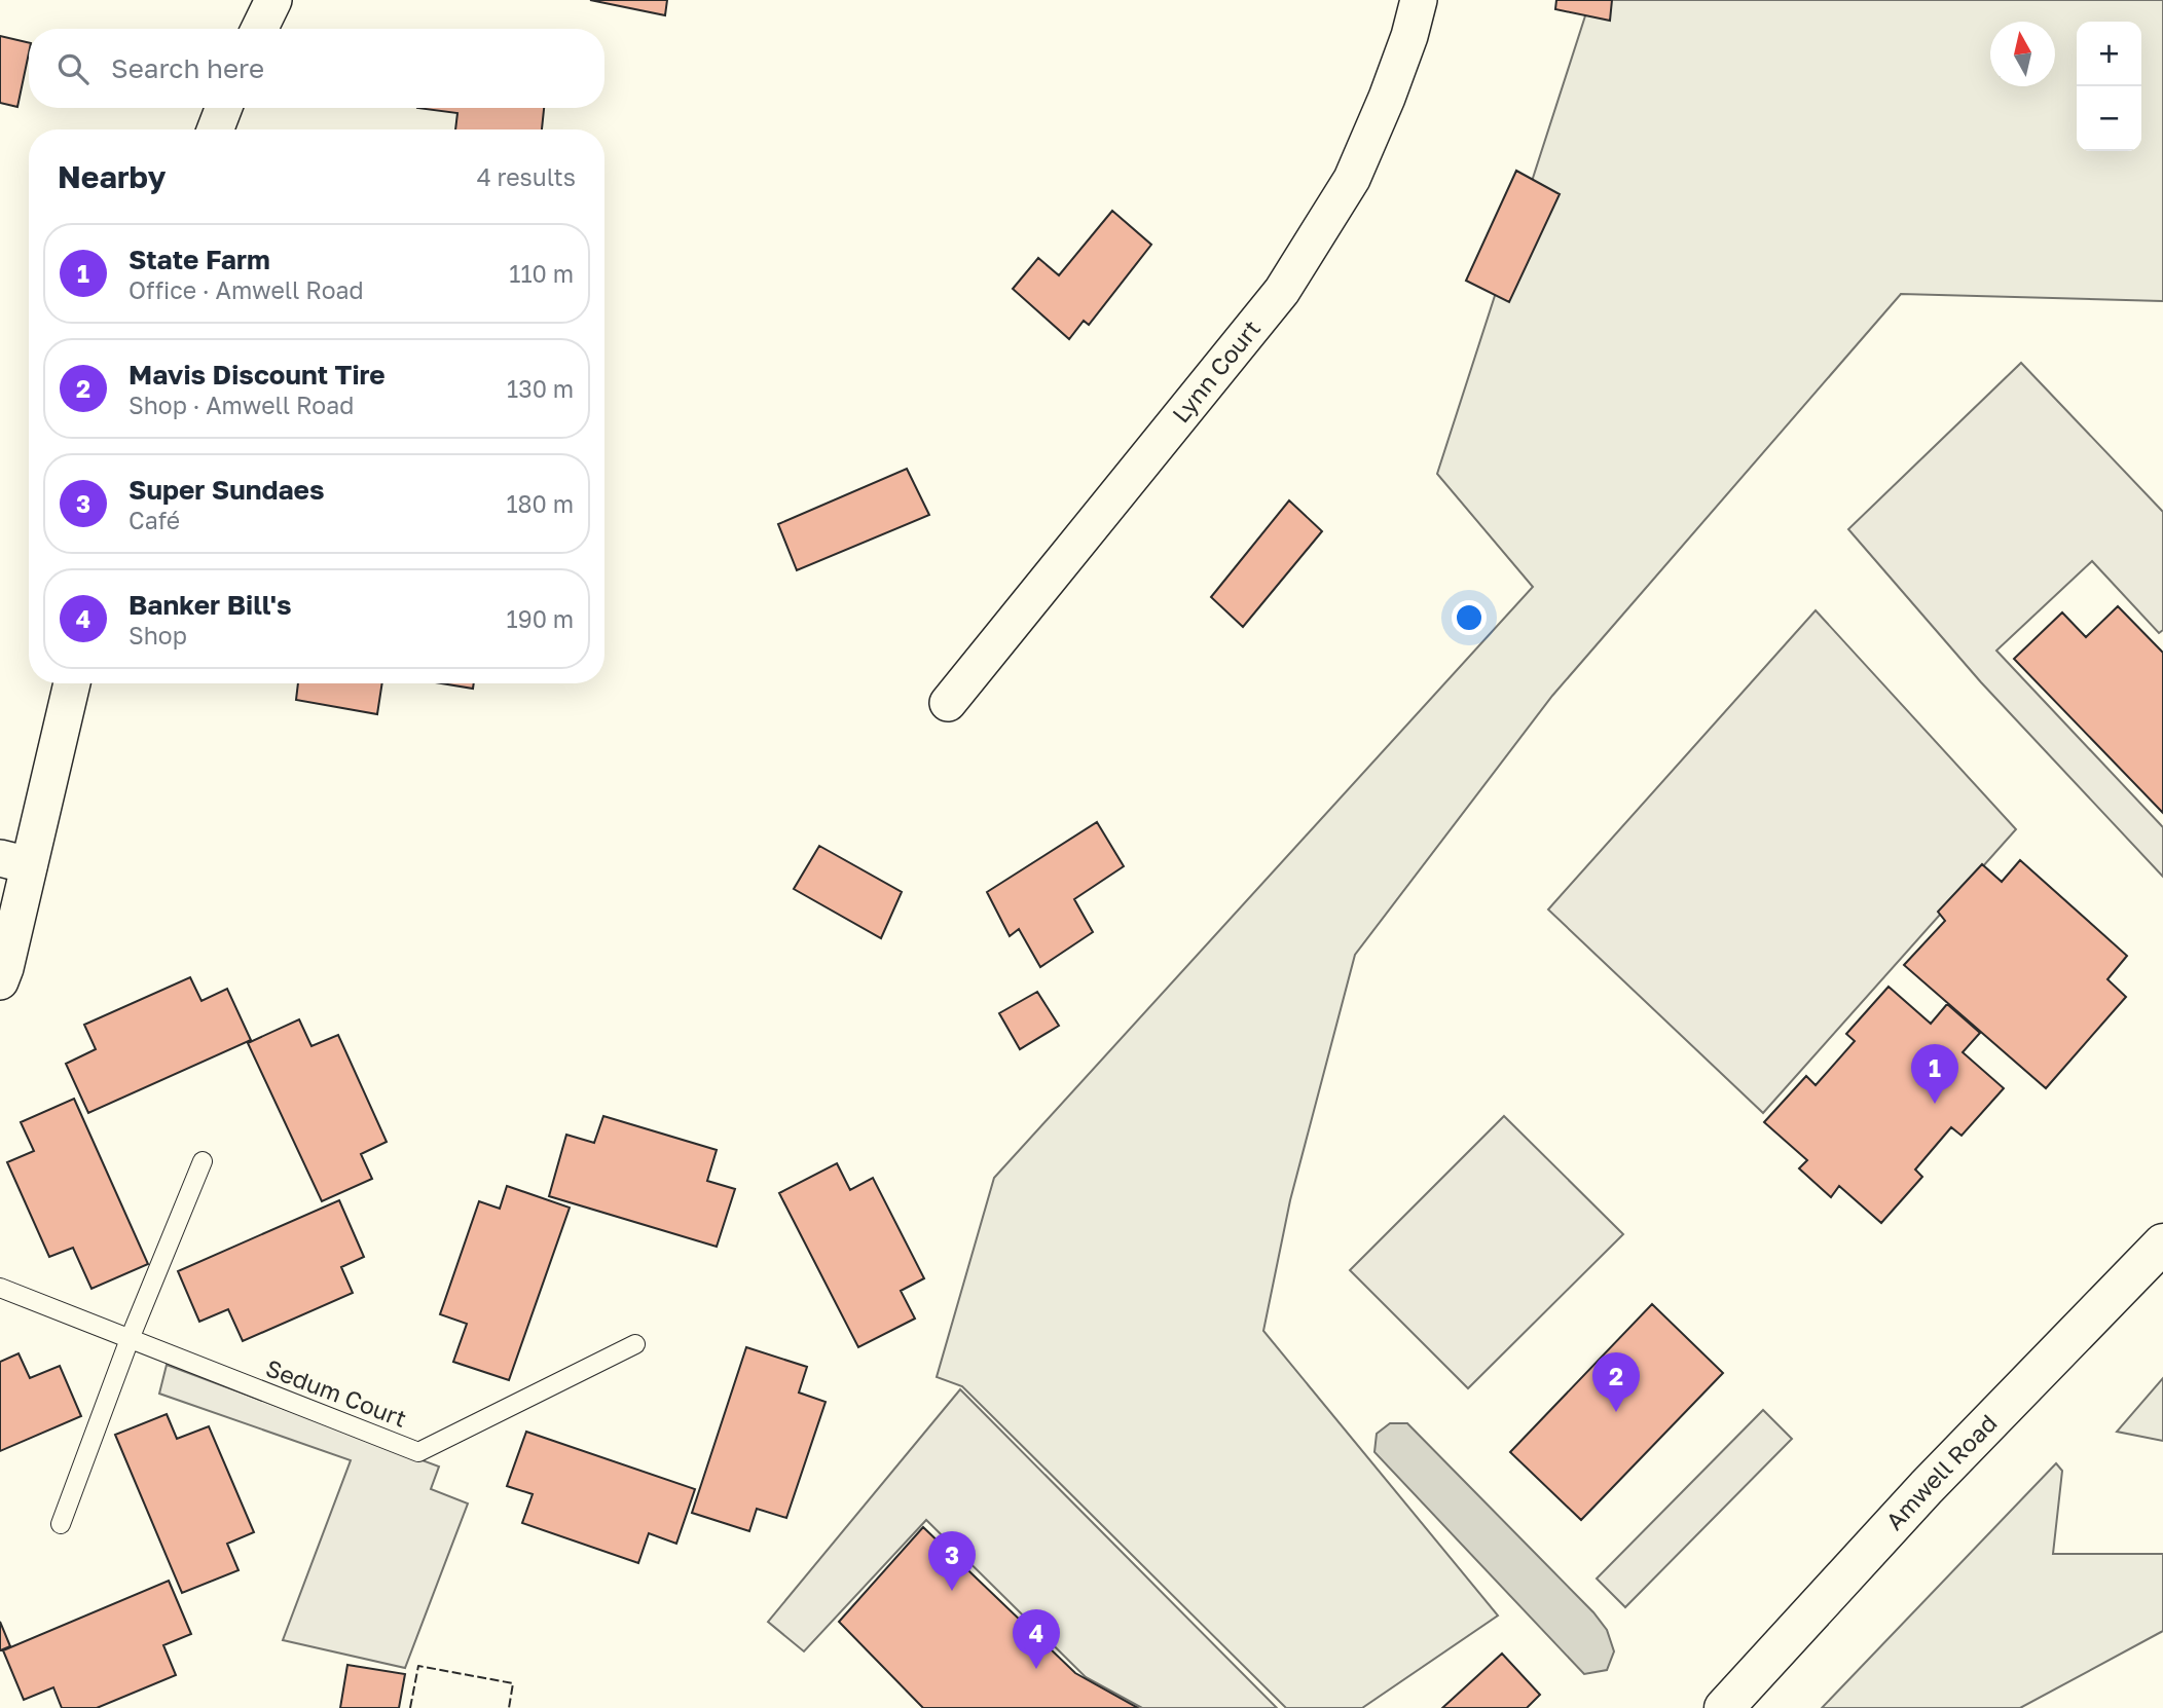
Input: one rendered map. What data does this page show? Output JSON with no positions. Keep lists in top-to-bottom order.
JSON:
{
  "streets": {
    "main road": ["Amwell Road"],
    "street": ["Lynn Court"],
    "lane": ["Sedum Court"]
  },
  "north": "top",
  "page": {
    "map_buttons": ["+", "−"],
    "search": "Search here",
    "heading": ["Nearby", "4 results"],
    "list": [
      {
        "mark": "1",
        "name": "State Farm",
        "note": "Office · Amwell Road",
        "value": "110 m"
      },
      {
        "mark": "2",
        "name": "Mavis Discount Tire",
        "note": "Shop · Amwell Road",
        "value": "130 m"
      },
      {
        "mark": "3",
        "name": "Super Sundaes",
        "note": "Café",
        "value": "180 m"
      },
      {
        "mark": "4",
        "name": "Banker Bill's",
        "note": "Shop",
        "value": "190 m"
      }
    ],
    "pins": [
      "1",
      "2",
      "3",
      "4"
    ]
  }
}
